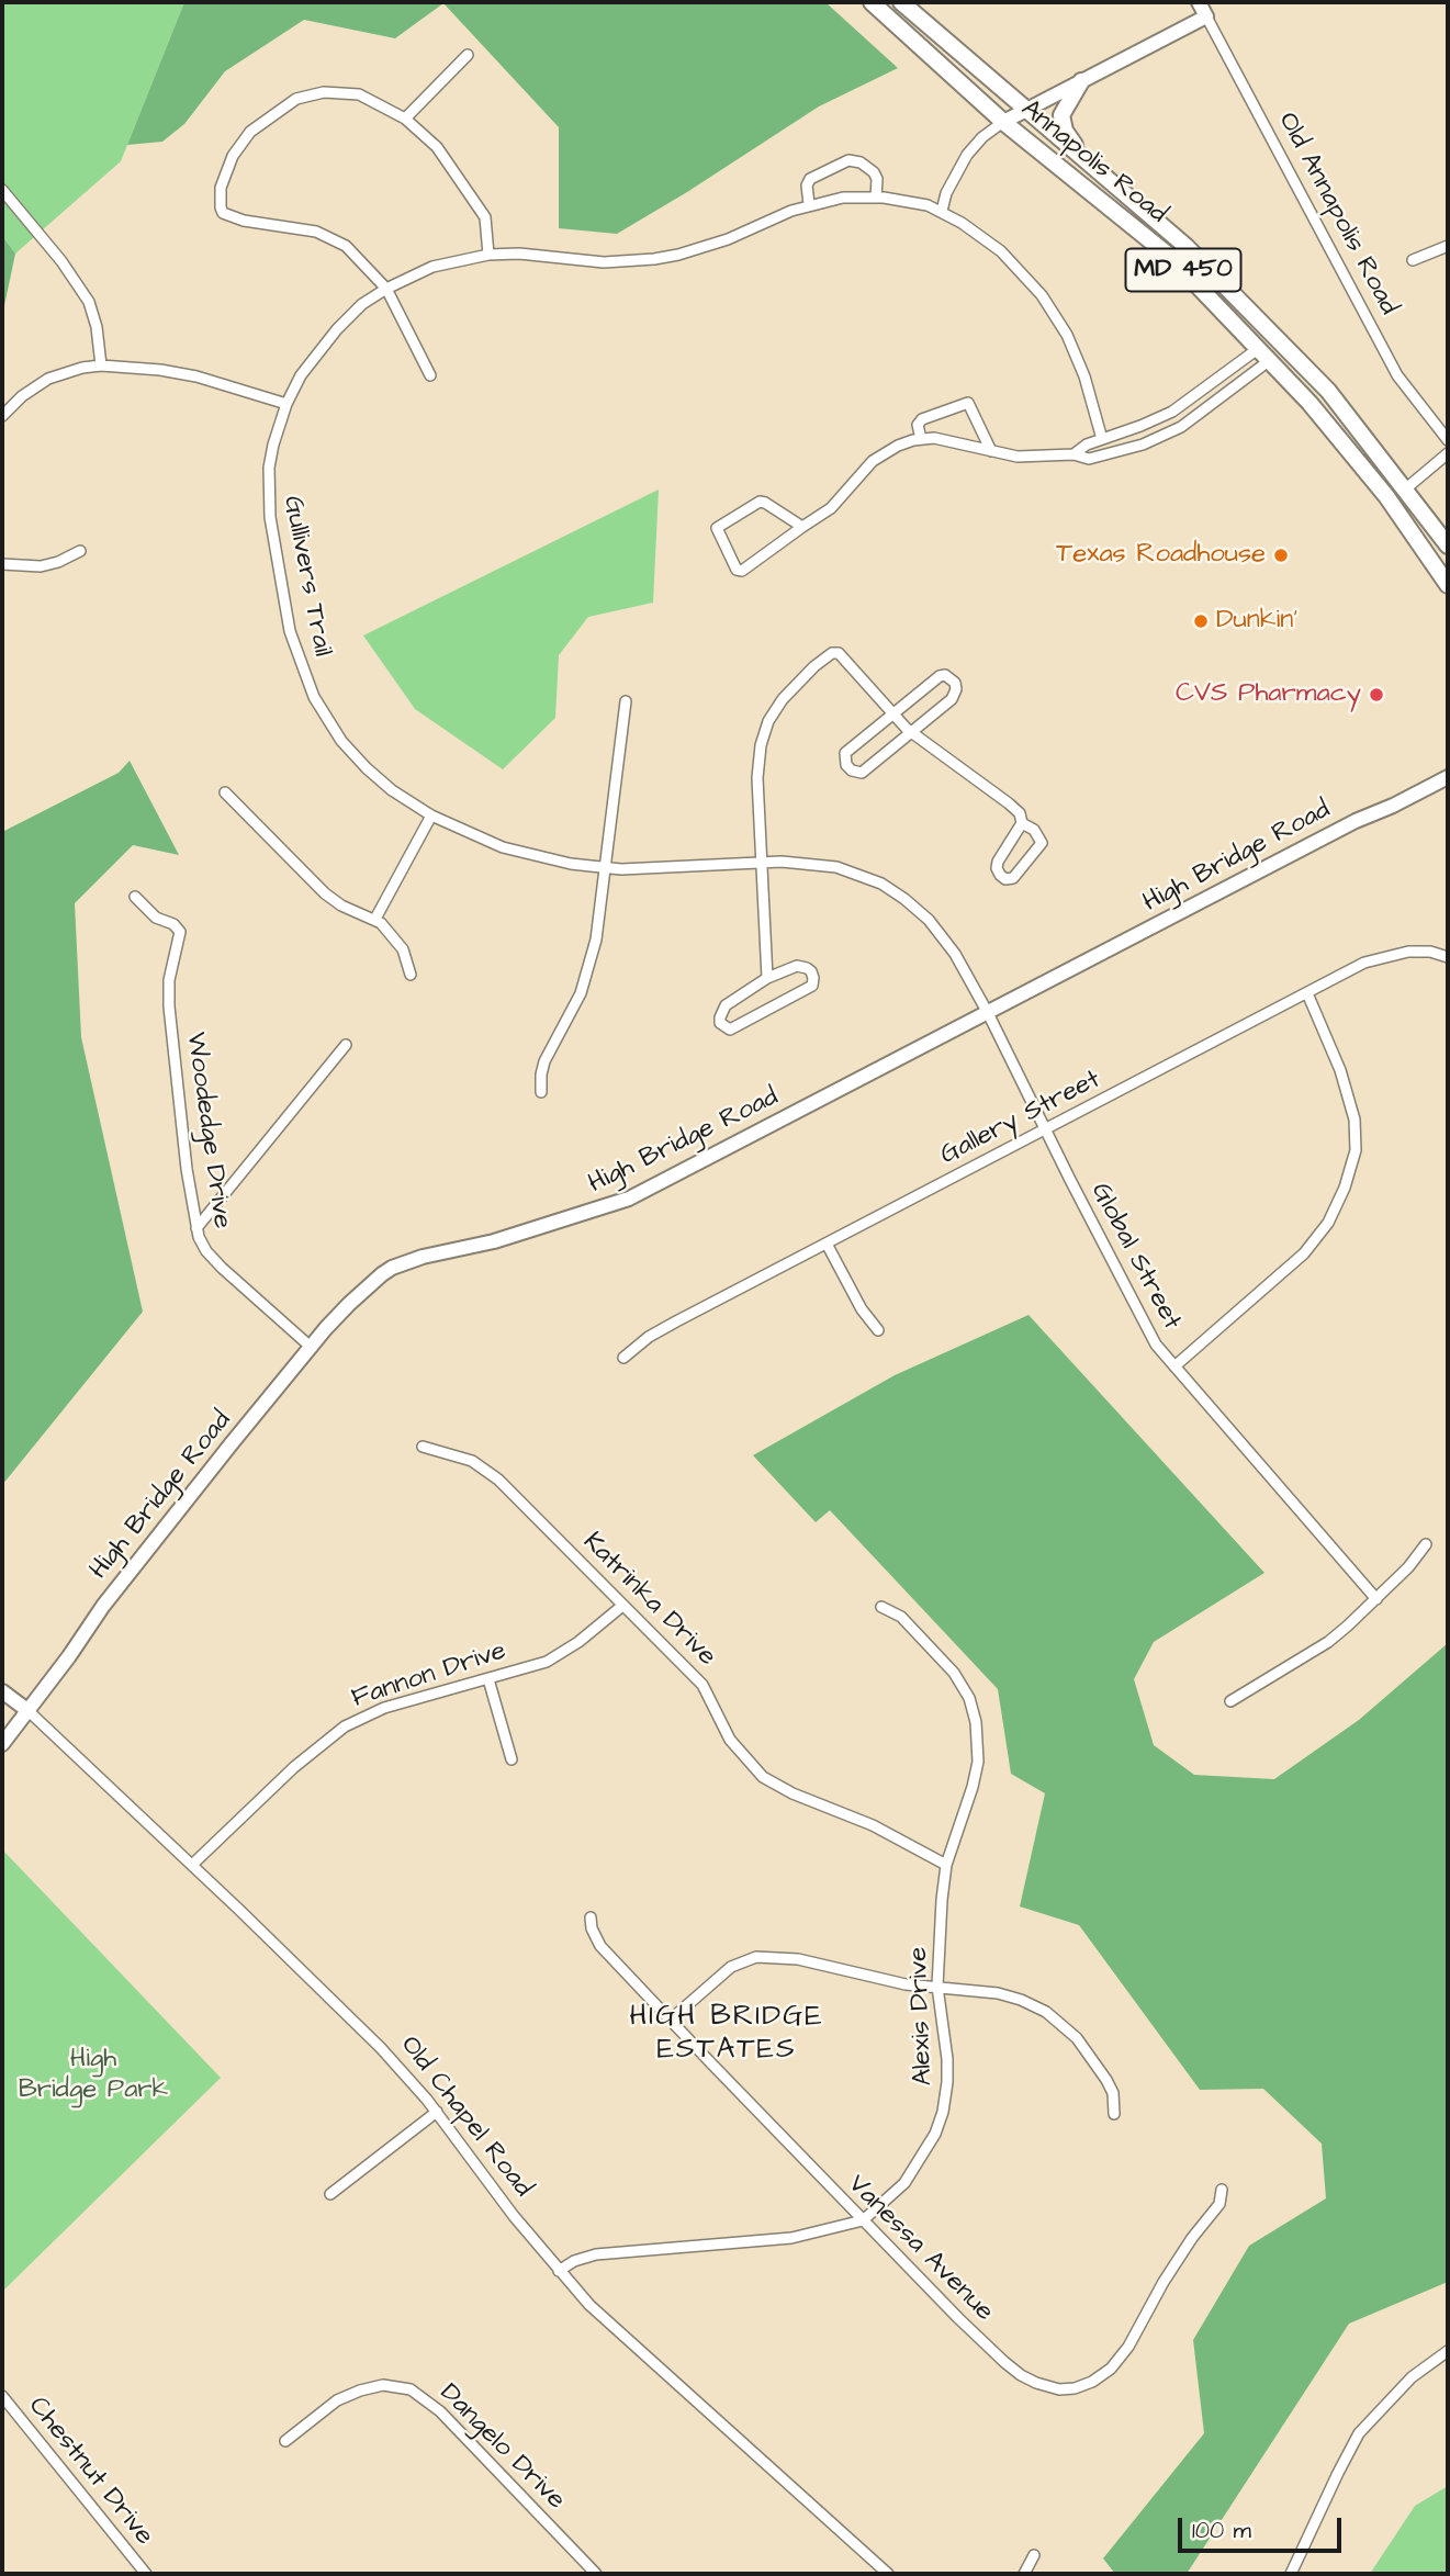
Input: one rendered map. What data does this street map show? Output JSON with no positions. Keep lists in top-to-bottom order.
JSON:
{
  "streets": {
    "main road": ["Annapolis Road", "MD 450"],
    "street": [
      "Old Annapolis Road",
      "Gullivers Trail",
      "High Bridge Road",
      "Gallery Street",
      "Woodedge Drive",
      "Global Street",
      "Katrinka Drive",
      "Fannon Drive",
      "Alexis Drive",
      "Old Chapel Road",
      "Vanessa Avenue",
      "Dangelo Drive",
      "Chestnut Drive"
    ]
  },
  "crossings": [
    ["Gullivers Trail", "High Bridge Road"],
    ["Gullivers Trail", "Global Street"],
    ["High Bridge Road", "Woodedge Drive"],
    ["High Bridge Road", "Global Street"],
    ["High Bridge Road", "Old Chapel Road"],
    ["Gallery Street", "Global Street"],
    ["Katrinka Drive", "Fannon Drive"],
    ["Katrinka Drive", "Alexis Drive"],
    ["Fannon Drive", "Old Chapel Road"],
    ["Alexis Drive", "Old Chapel Road"],
    ["Alexis Drive", "Vanessa Avenue"]
  ],
  "districts": ["HIGH BRIDGE ESTATES"],
  "parks": ["High Bridge Park"],
  "places": ["Texas Roadhouse", "Dunkin'", "CVS Pharmacy"],
  "scale_bar": "100 m"
}
